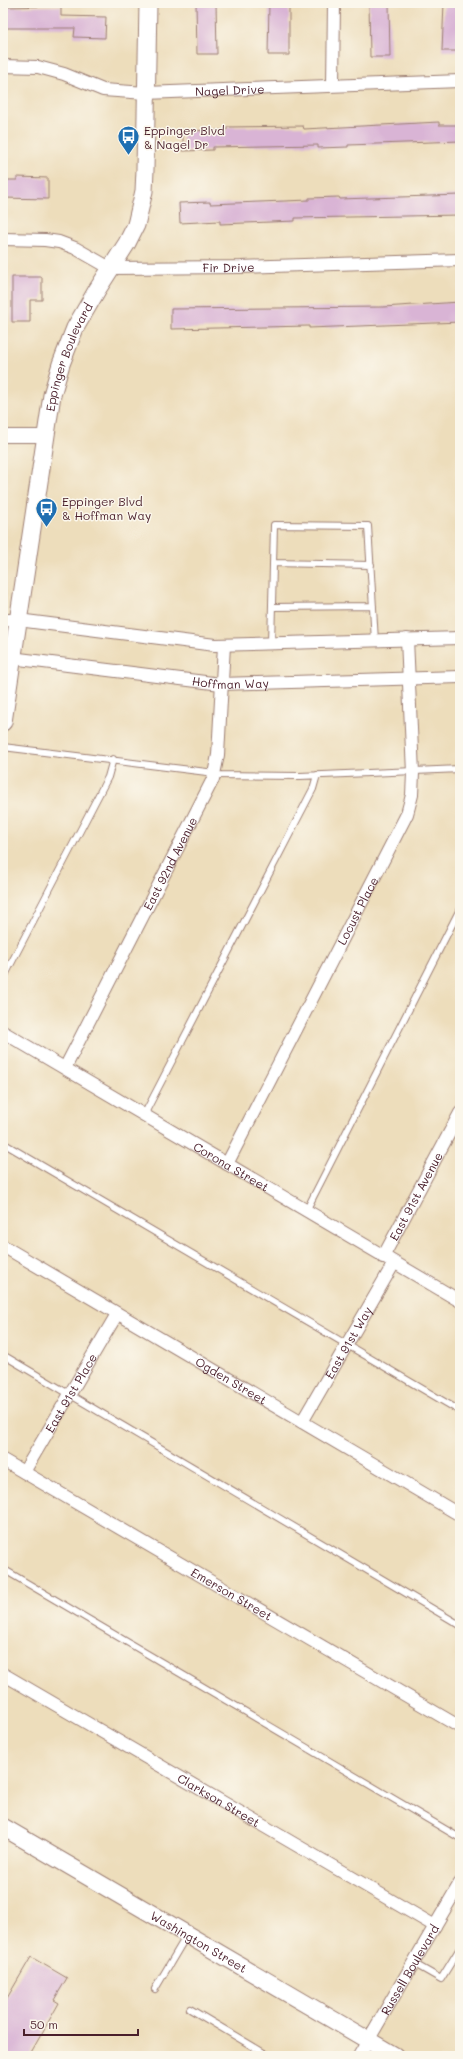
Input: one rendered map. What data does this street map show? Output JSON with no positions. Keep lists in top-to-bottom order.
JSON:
{
  "streets": {
    "street": [
      "Nagel Drive",
      "Fir Drive",
      "Eppinger Boulevard",
      "Hoffman Way",
      "East 92nd Avenue",
      "Locust Place",
      "Corona Street",
      "East 91st Avenue",
      "East 91st Way",
      "Ogden Street",
      "East 91st Place",
      "Emerson Street",
      "Clarkson Street",
      "Washington Street",
      "Russell Boulevard"
    ]
  },
  "crossings": [
    ["Nagel Drive", "Eppinger Boulevard"],
    ["Fir Drive", "Eppinger Boulevard"],
    ["Eppinger Boulevard", "Hoffman Way"],
    ["Hoffman Way", "East 92nd Avenue"],
    ["Hoffman Way", "Locust Place"],
    ["East 92nd Avenue", "Corona Street"],
    ["Locust Place", "Corona Street"],
    ["Corona Street", "East 91st Avenue"],
    ["Corona Street", "East 91st Way"],
    ["East 91st Way", "Ogden Street"],
    ["Ogden Street", "East 91st Place"],
    ["East 91st Place", "Emerson Street"],
    ["Clarkson Street", "Russell Boulevard"],
    ["Washington Street", "Russell Boulevard"]
  ],
  "places": {
    "bus stop": ["Eppinger Blvd & Nagel Dr", "Eppinger Blvd & Hoffman Way"]
  },
  "scale_bar": "50 m"
}
